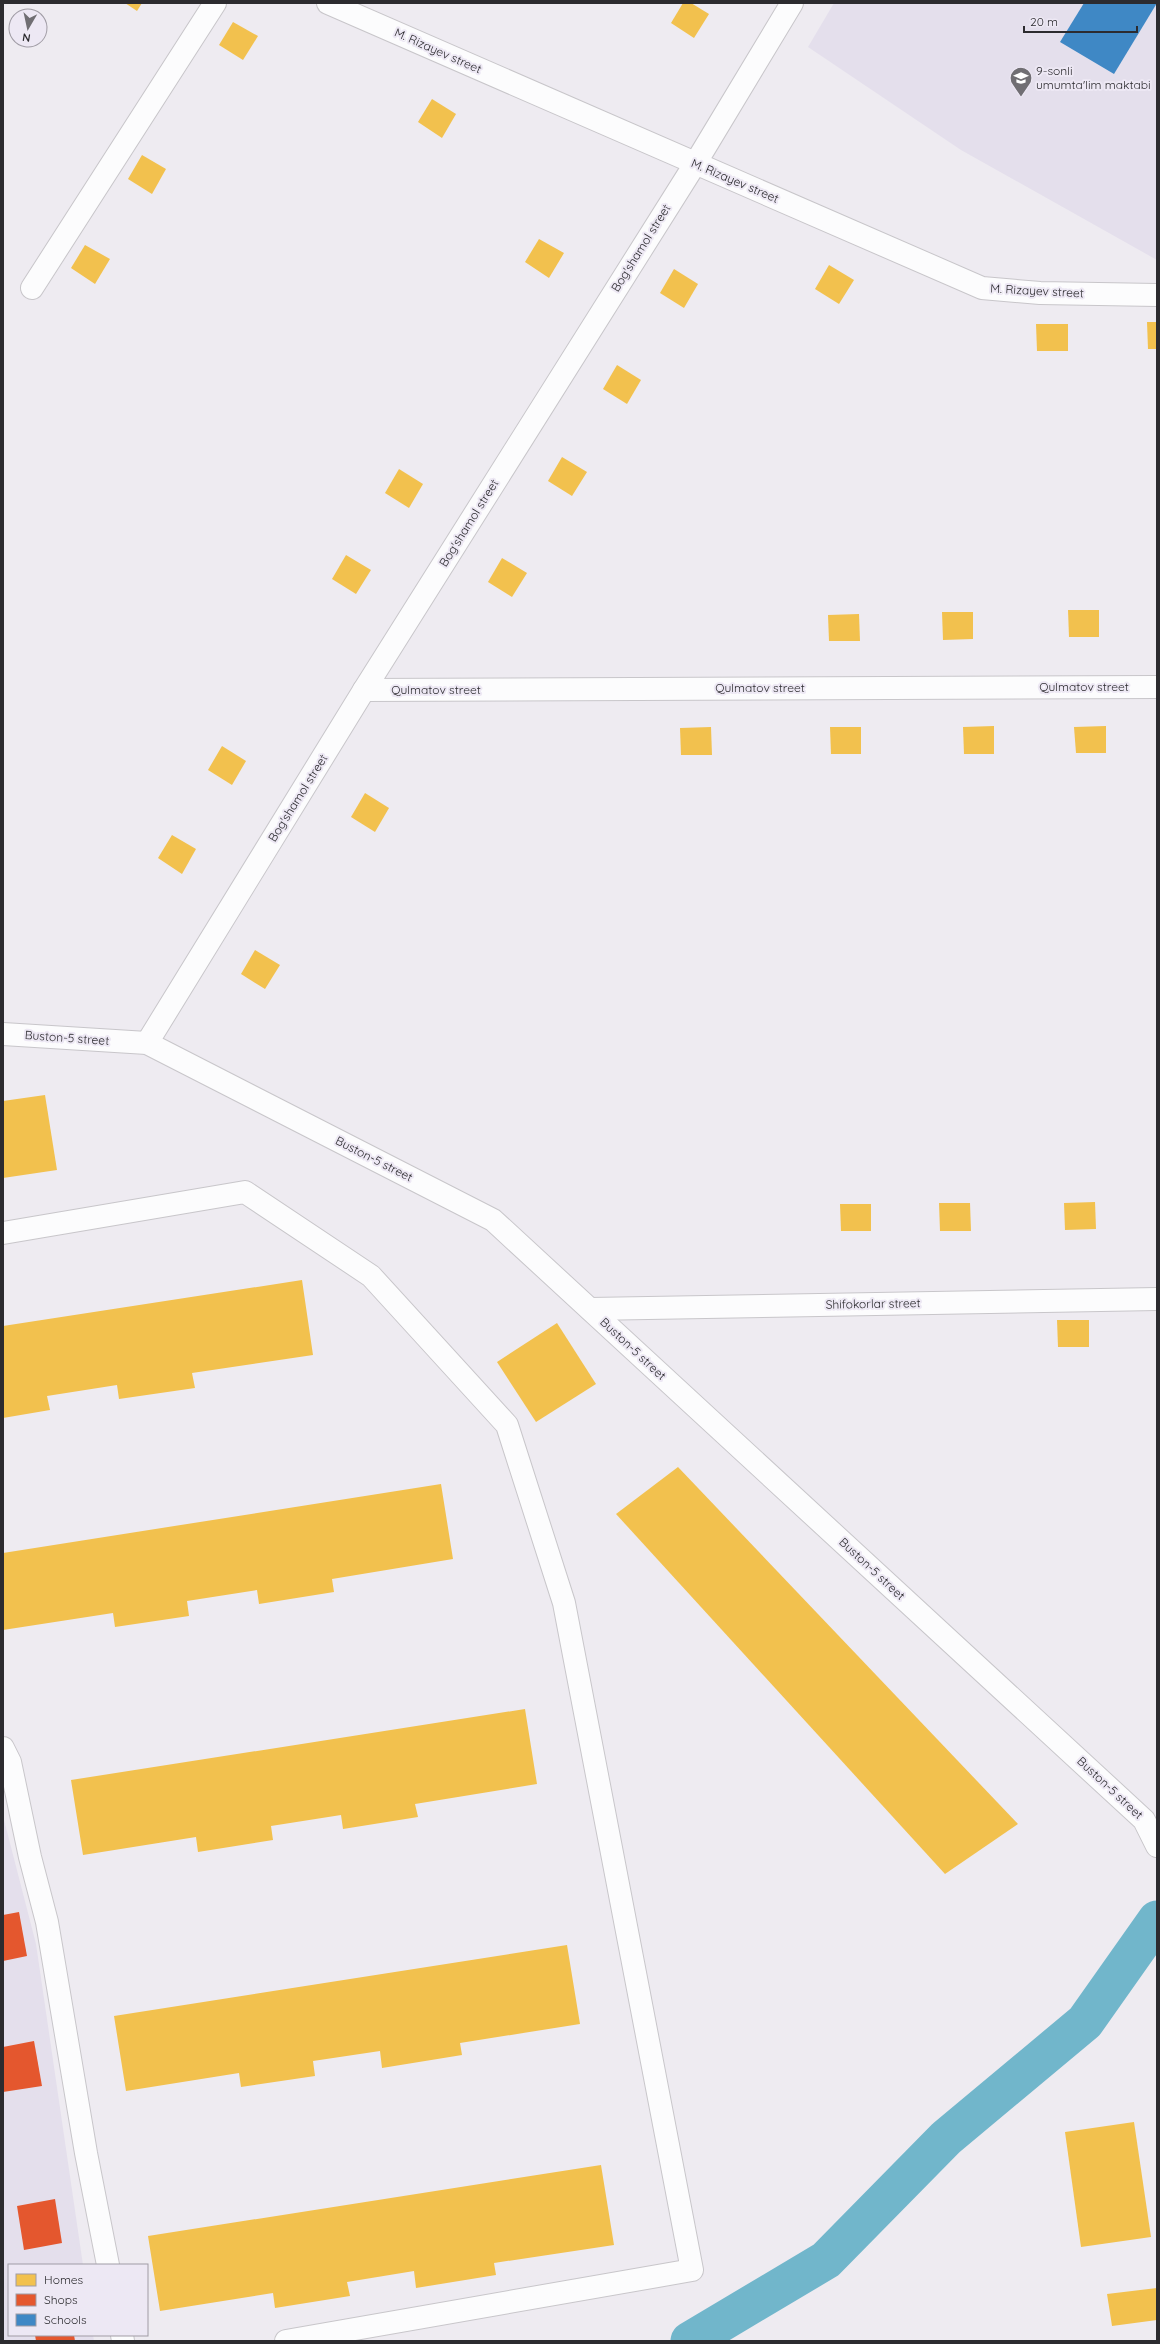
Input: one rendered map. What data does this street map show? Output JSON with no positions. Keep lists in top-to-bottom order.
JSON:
{
  "streets": {
    "street": [
      "M. Rizayev street",
      "Bog'shamol street",
      "Qulmatov street",
      "Buston-5 street",
      "Shifokorlar street"
    ]
  },
  "crossings": [
    ["M. Rizayev street", "Bog'shamol street"],
    ["Bog'shamol street", "Qulmatov street"],
    ["Bog'shamol street", "Buston-5 street"],
    ["Buston-5 street", "Shifokorlar street"]
  ],
  "places": {
    "school or university": ["9-sonli umumta'lim maktabi"]
  },
  "legend": ["Homes", "Shops", "Schools"],
  "scale_bar": "20 m",
  "north": "bottom"
}
